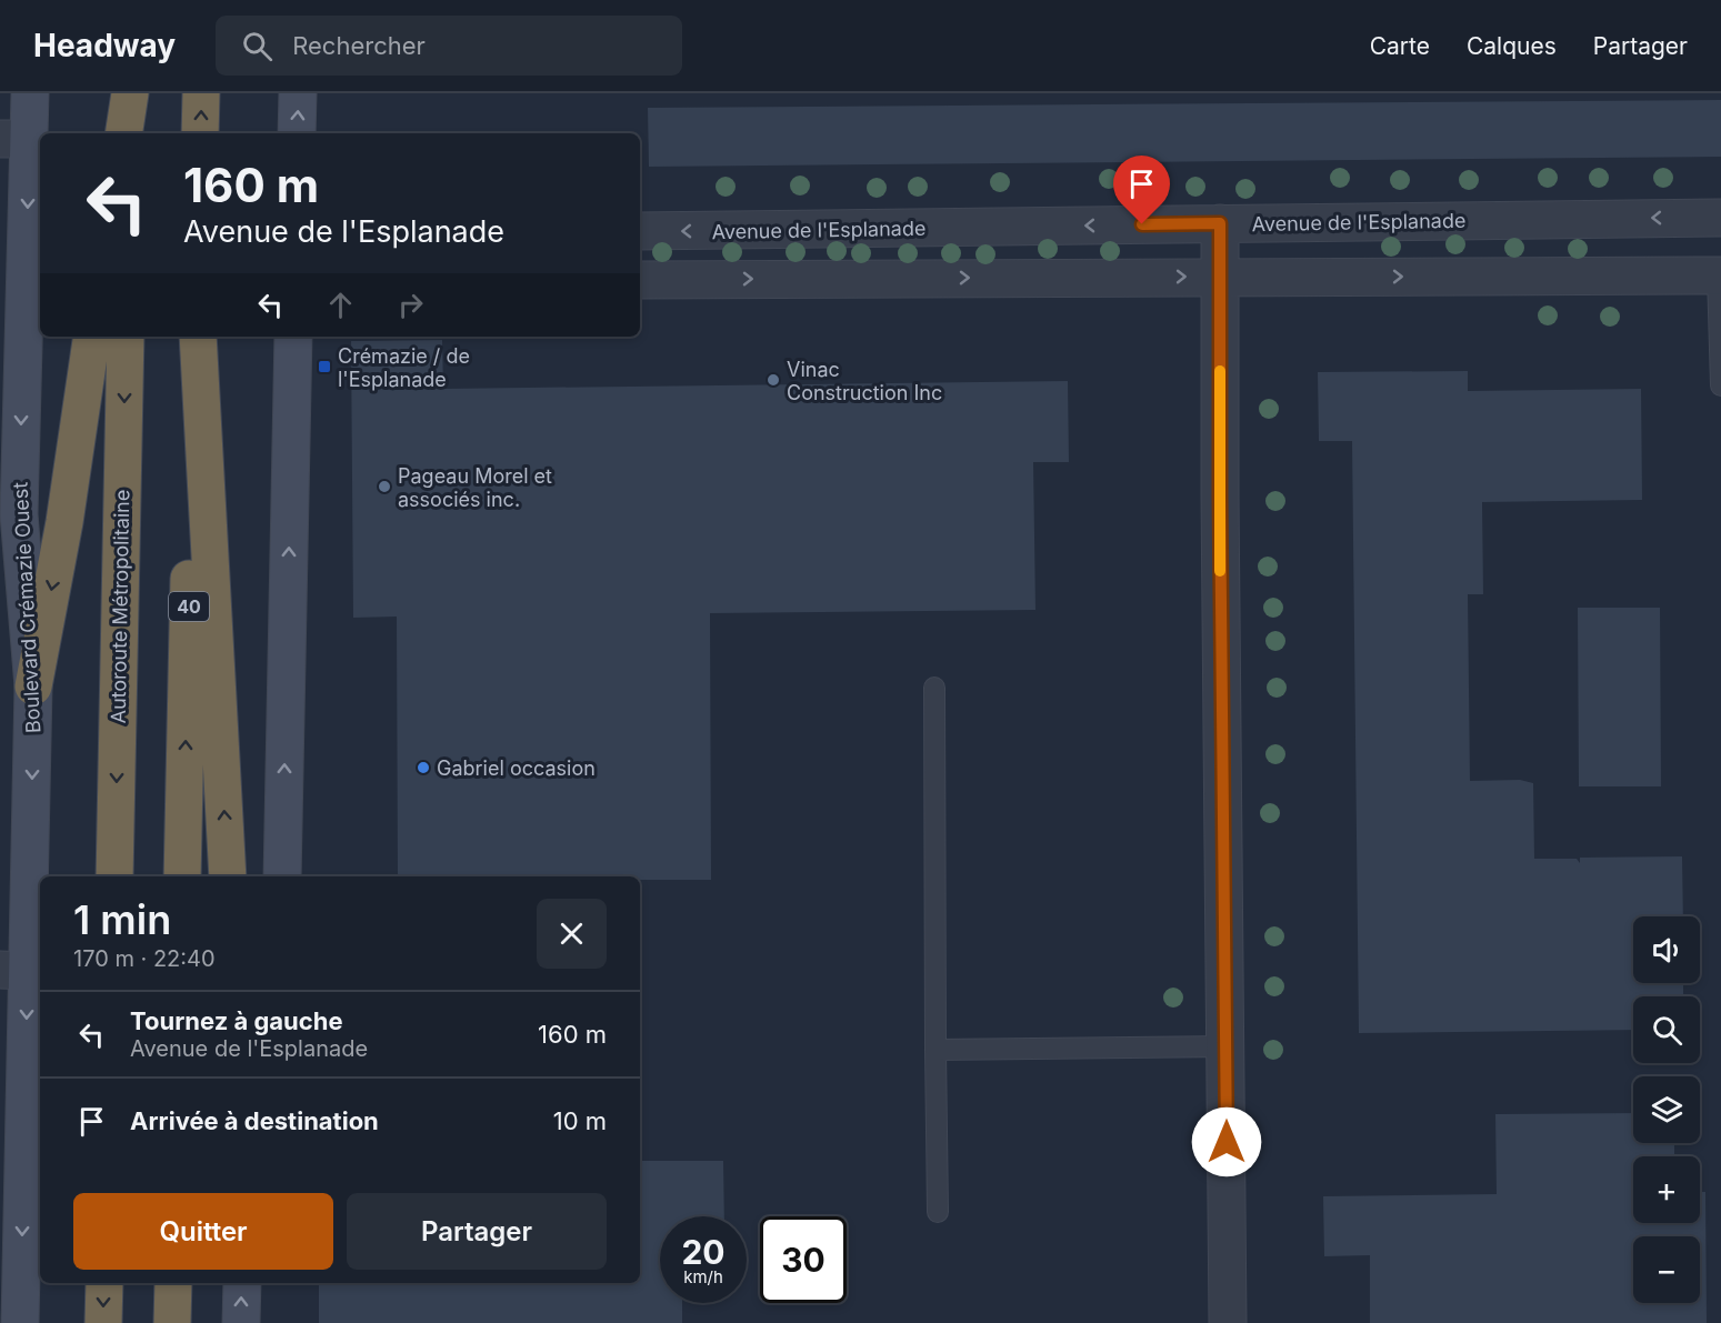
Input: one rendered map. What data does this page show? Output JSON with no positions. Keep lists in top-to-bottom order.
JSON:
{
  "streets": {
    "highway": ["Autoroute Métropolitaine", "40"],
    "main road": ["Boulevard Crémazie Ouest"],
    "street": ["Avenue de l'Esplanade"]
  },
  "places": {
    "transit": ["Crémazie / de l'Esplanade"],
    "other": ["Vinac Construction Inc", "Pageau Morel et associés inc.", "Gabriel occasion"]
  },
  "page": {
    "header": "Headway",
    "search": "Rechercher",
    "nav": ["Carte", "Calques", "Partager"],
    "turn": ["160 m", "Avenue de l'Esplanade"],
    "heading": ["1 min", "170 m · 22:40"],
    "map_buttons": ["+", "−"],
    "list": [
      {
        "name": "Tournez à gauche",
        "note": "Avenue de l'Esplanade",
        "value": "160 m"
      },
      {
        "name": "Arrivée à destination",
        "value": "10 m"
      }
    ],
    "buttons": ["Quitter", "Partager"],
    "speed": "20 km/h",
    "limit": "30"
  }
}
